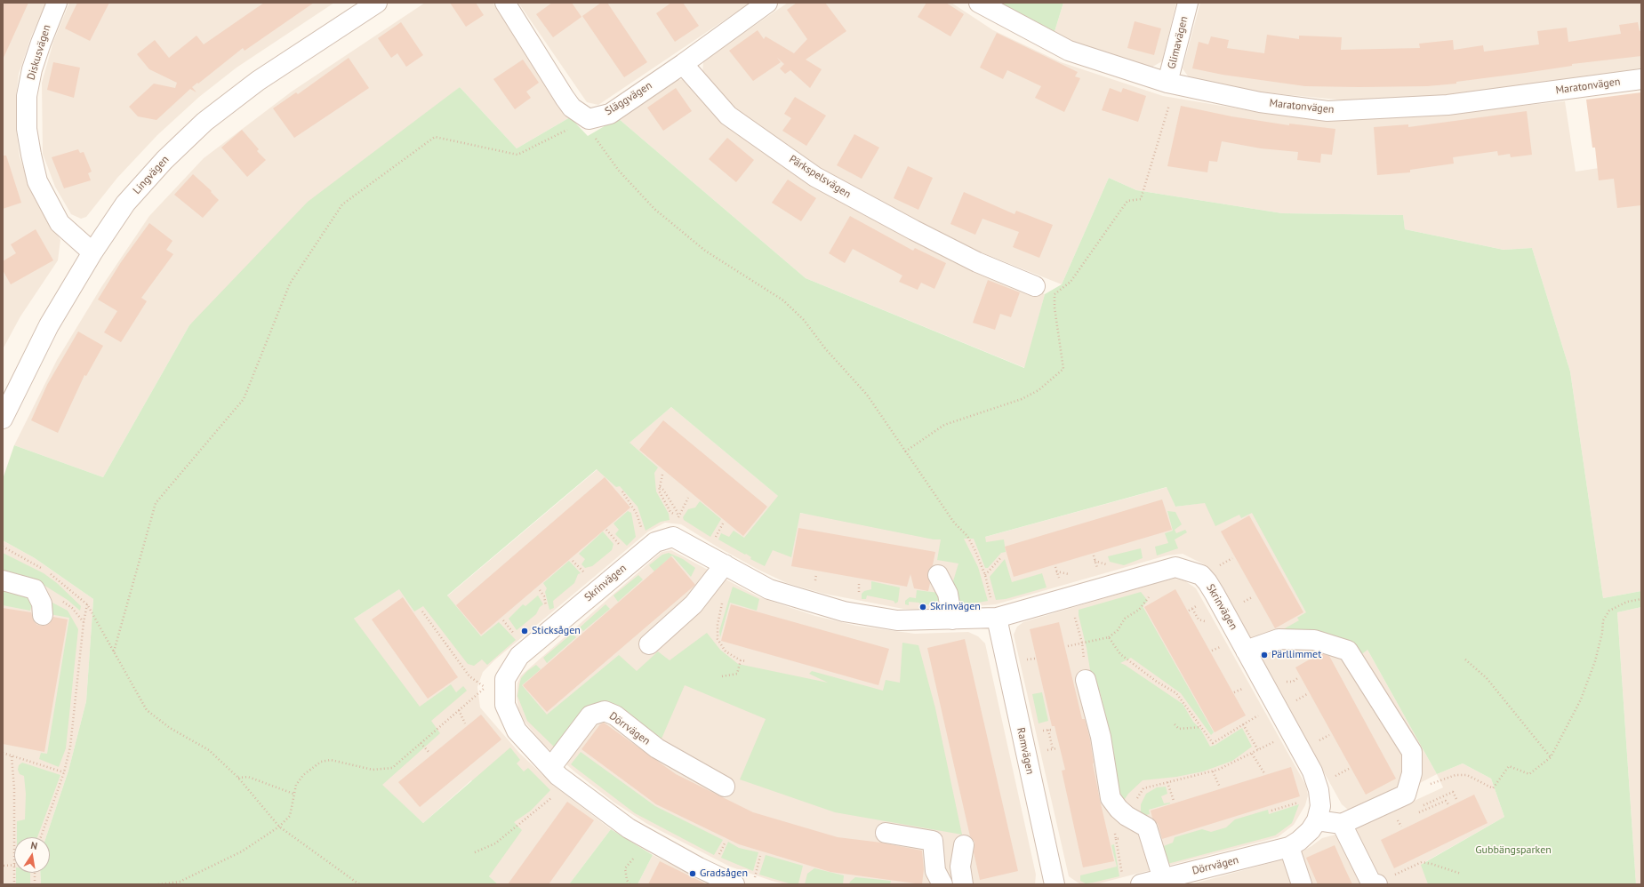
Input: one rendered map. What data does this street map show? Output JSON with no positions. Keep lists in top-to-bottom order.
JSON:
{
  "streets": {
    "street": [
      "Glimavägen",
      "Diskusvägen",
      "Maratonvägen",
      "Släggvägen",
      "Lingvägen",
      "Pärkspelsvägen",
      "Skrinvägen",
      "Dörrvägen",
      "Ramvägen"
    ]
  },
  "crossings": [
    ["Glimavägen", "Maratonvägen"],
    ["Diskusvägen", "Lingvägen"],
    ["Släggvägen", "Pärkspelsvägen"],
    ["Skrinvägen", "Dörrvägen"],
    ["Skrinvägen", "Ramvägen"]
  ],
  "parks": ["Gubbängsparken"],
  "places": [
    "Skrinvägen",
    "Sticksågen",
    "Pärllimmet",
    "Gradsågen"
  ],
  "north": "top"
}
